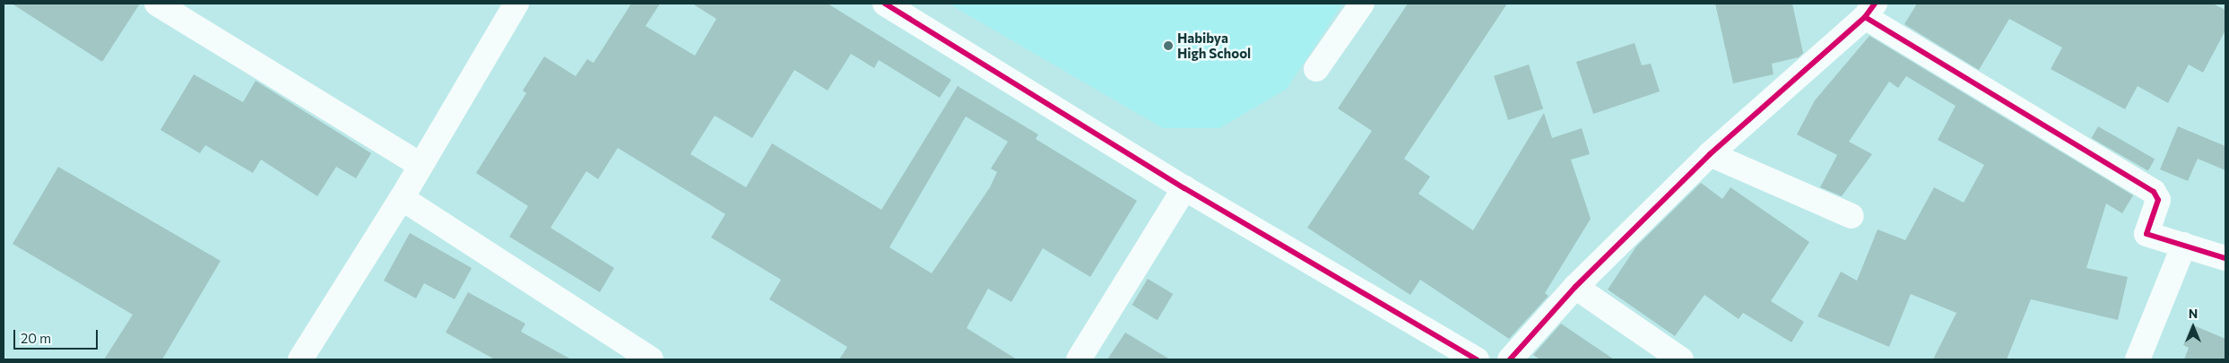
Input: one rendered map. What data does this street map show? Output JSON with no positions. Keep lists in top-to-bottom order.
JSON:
{
  "places": ["Habibya High School"],
  "scale_bar": "20 m",
  "north": "top"
}
